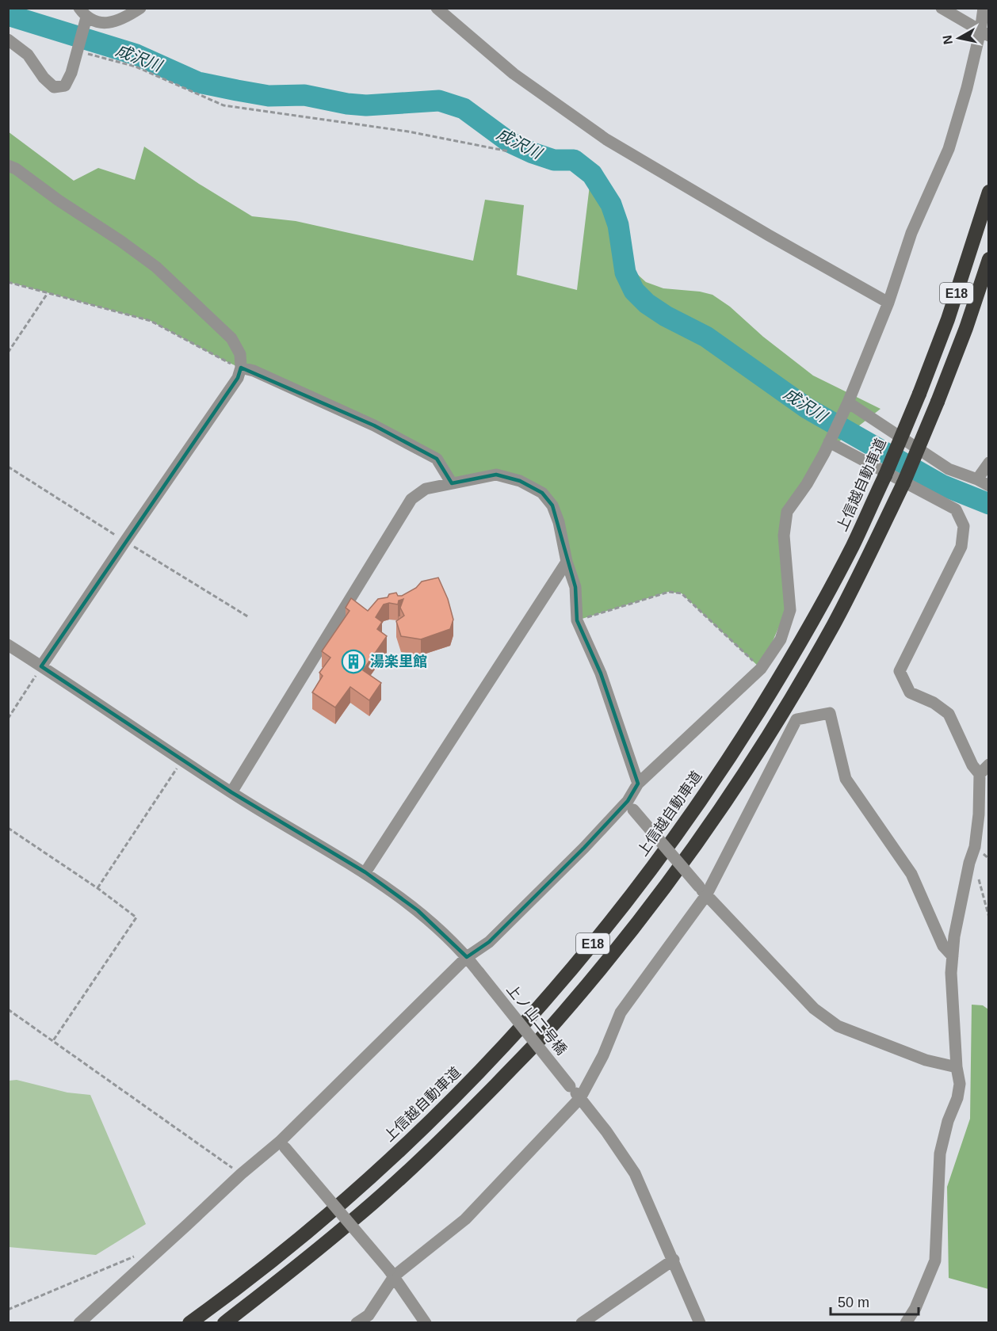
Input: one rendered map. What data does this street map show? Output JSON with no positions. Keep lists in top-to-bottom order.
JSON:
{
  "streets": {
    "highway": ["E18", "上信越自動車道"],
    "street": ["上ノ山二号橋"]
  },
  "water": ["成沢川"],
  "places": {
    "building": ["湯楽里館"]
  },
  "scale_bar": "50 m",
  "north": "left"
}
